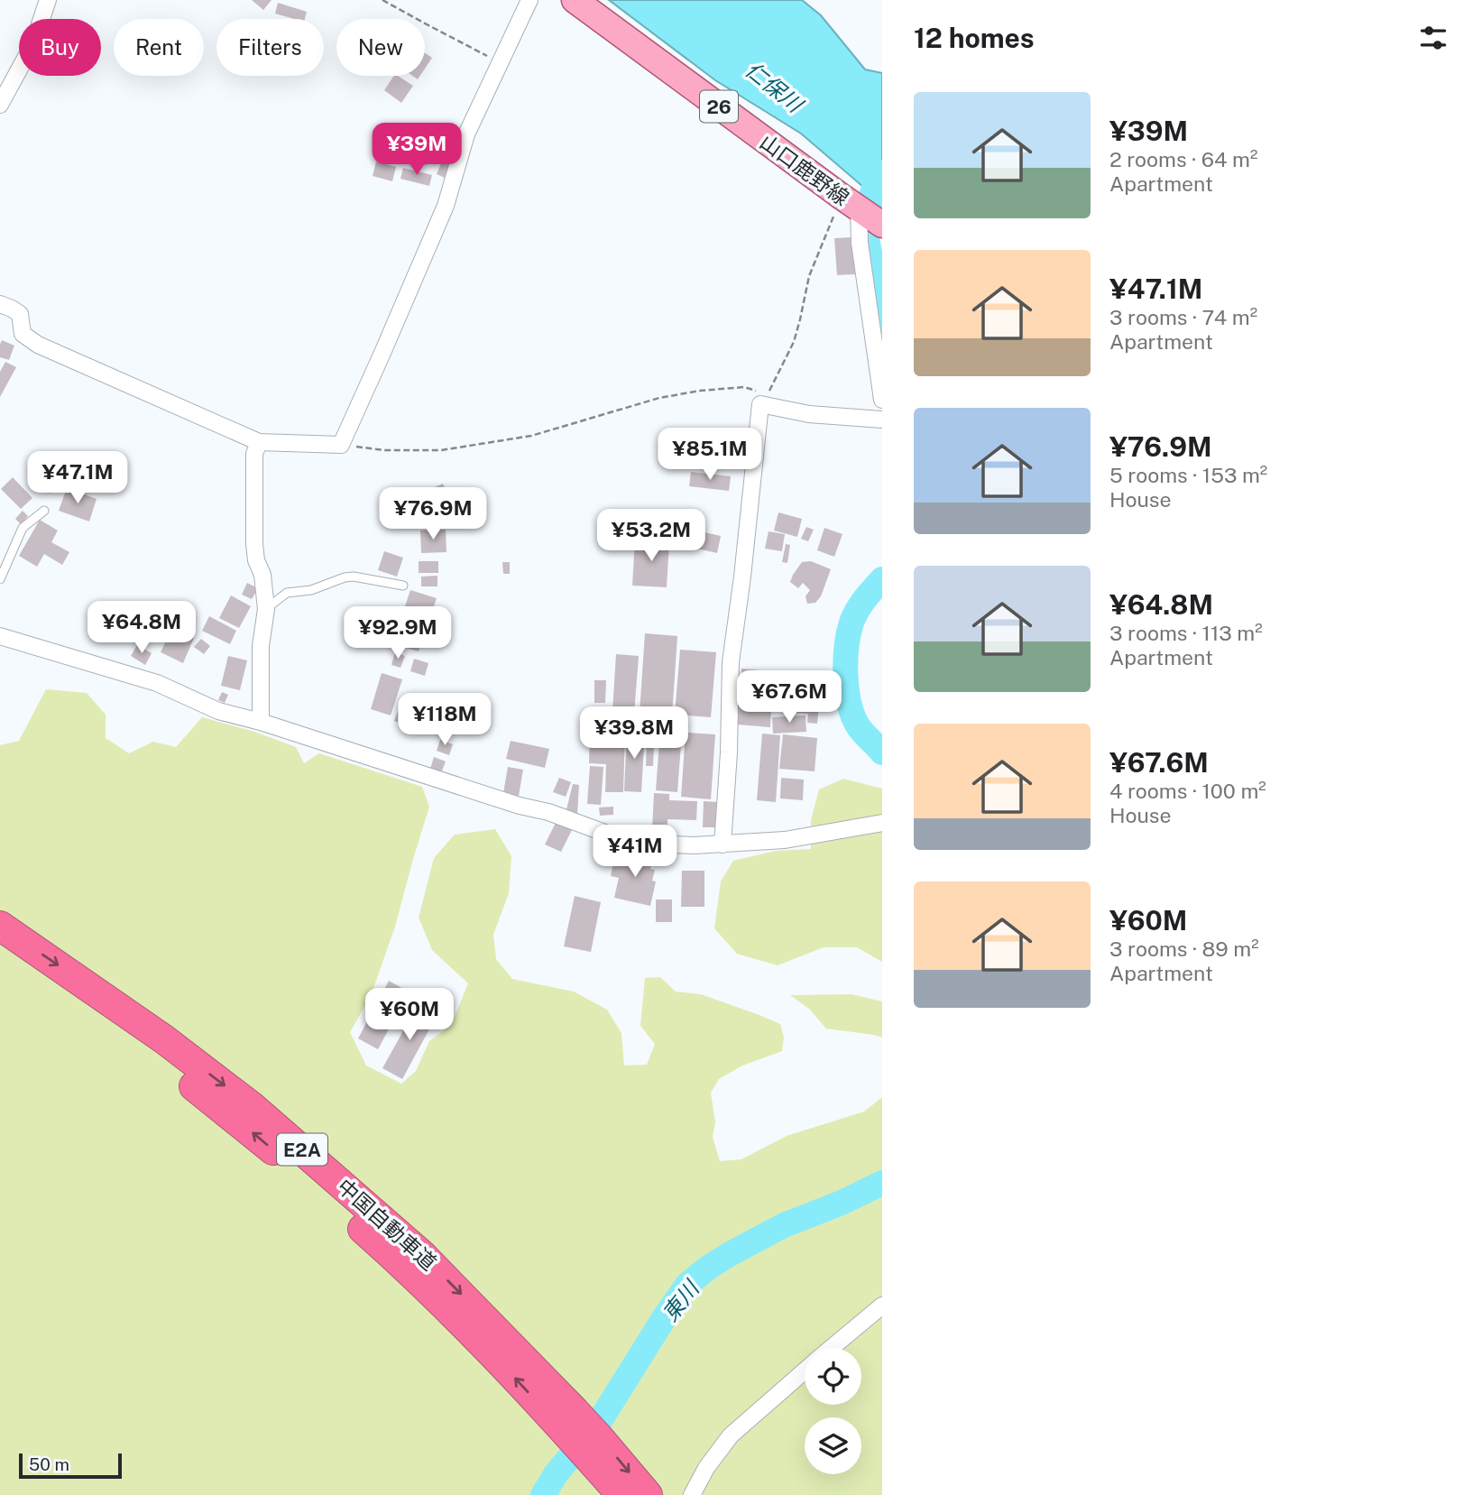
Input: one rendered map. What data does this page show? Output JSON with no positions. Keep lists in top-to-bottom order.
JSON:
{
  "streets": {
    "highway": ["E2A", "中国自動車道"],
    "main road": ["26", "山口鹿野線"]
  },
  "water": ["仁保川", "東川"],
  "scale_bar": "50 m",
  "page": {
    "heading": "12 homes",
    "chip": [
      "Buy",
      "Rent",
      "Filters",
      "New"
    ],
    "list": [
      {
        "name": "¥39M",
        "note": "2 rooms · 64 m² · Apartment"
      },
      {
        "name": "¥47.1M",
        "note": "3 rooms · 74 m² · Apartment"
      },
      {
        "name": "¥76.9M",
        "note": "5 rooms · 153 m² · House"
      },
      {
        "name": "¥64.8M",
        "note": "3 rooms · 113 m² · Apartment"
      },
      {
        "name": "¥67.6M",
        "note": "4 rooms · 100 m² · House"
      },
      {
        "name": "¥60M",
        "note": "3 rooms · 89 m² · Apartment"
      }
    ],
    "price": [
      "¥39M",
      "¥85.1M",
      "¥47.1M",
      "¥76.9M",
      "¥53.2M",
      "¥64.8M",
      "¥92.9M",
      "¥67.6M",
      "¥118M",
      "¥39.8M",
      "¥41M",
      "¥60M"
    ],
    "scale": "50 m"
  }
}
